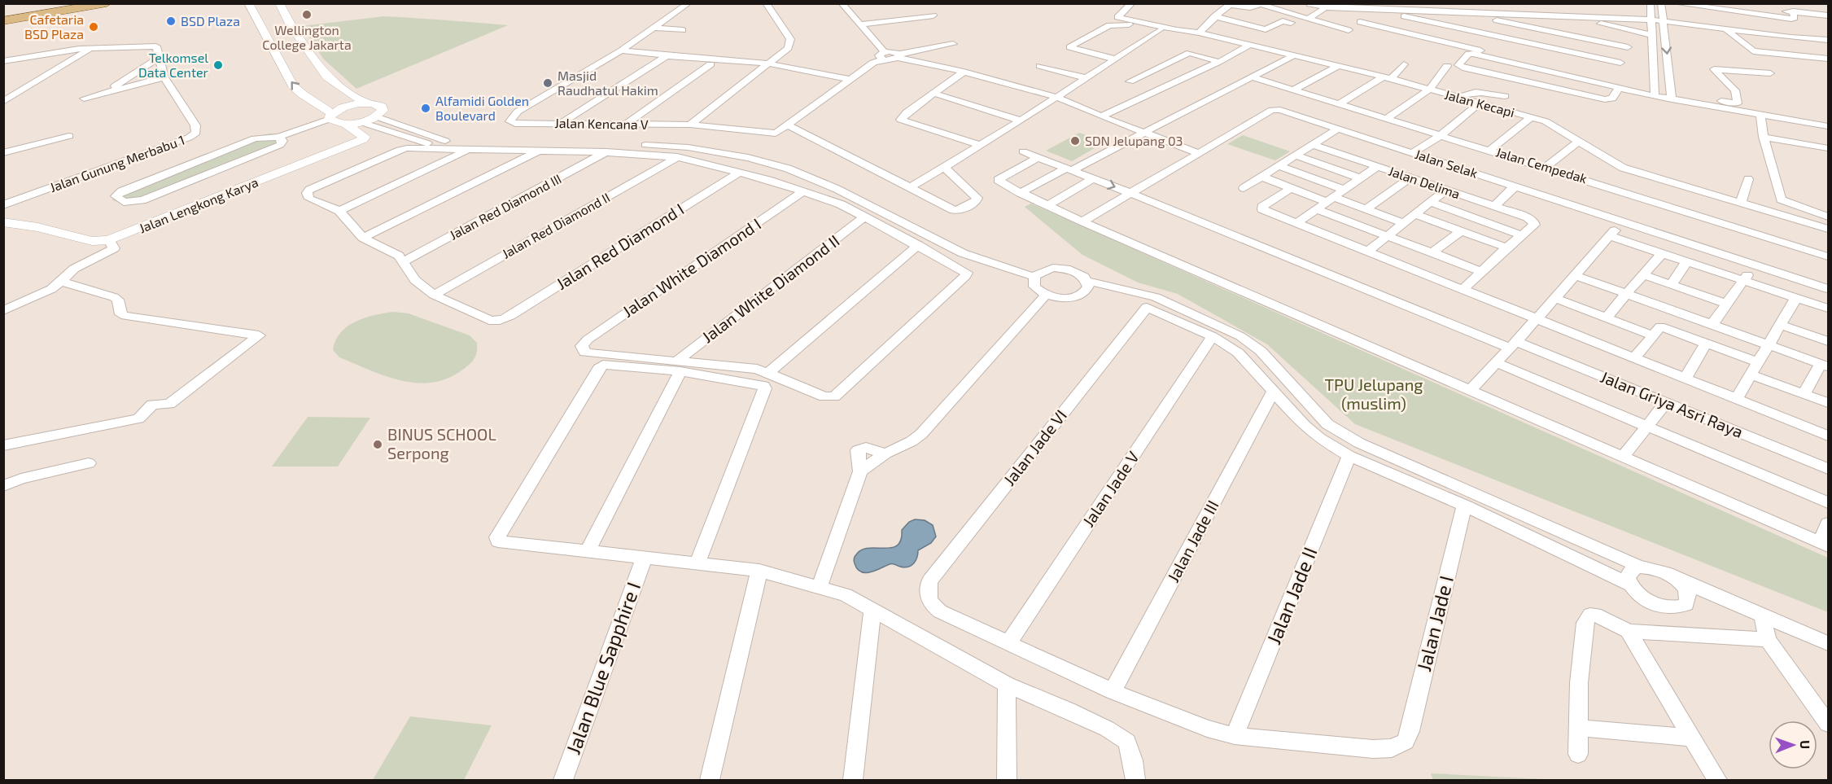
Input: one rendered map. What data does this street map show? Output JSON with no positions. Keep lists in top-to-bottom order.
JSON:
{
  "streets": {
    "street": [
      "Jalan Kecapi",
      "Jalan Kencana V",
      "Jalan Gunung Merbabu 1",
      "Jalan Selak",
      "Jalan Cempedak",
      "Jalan Delima",
      "Jalan Lengkong Karya",
      "Jalan Red Diamond III",
      "Jalan Red Diamond II",
      "Jalan Red Diamond I",
      "Jalan White Diamond I",
      "Jalan White Diamond II",
      "Jalan Griya Asri Raya",
      "Jalan Jade VI",
      "Jalan Jade V",
      "Jalan Jade III",
      "Jalan Jade II",
      "Jalan Jade I",
      "Jalan Blue Sapphire I"
    ]
  },
  "crossings": [
    ["Jalan Kecapi", "Jalan Cempedak"],
    ["Jalan Selak", "Jalan Griya Asri Raya"],
    ["Jalan Red Diamond II", "Jalan Red Diamond I"],
    ["Jalan White Diamond I", "Jalan White Diamond II"],
    ["Jalan Jade VI", "Jalan Jade V"],
    ["Jalan Jade II", "Jalan Jade I"]
  ],
  "parks": ["TPU Jelupang (muslim)"],
  "places": [
    "Wellington College Jakarta",
    "BSD Plaza",
    "Cafetaria BSD Plaza",
    "Telkomsel Data Center",
    "Masjid Raudhatul Hakim",
    "Alfamidi Golden Boulevard",
    "SDN Jelupang 03",
    "BINUS SCHOOL Serpong"
  ],
  "north": "right"
}
